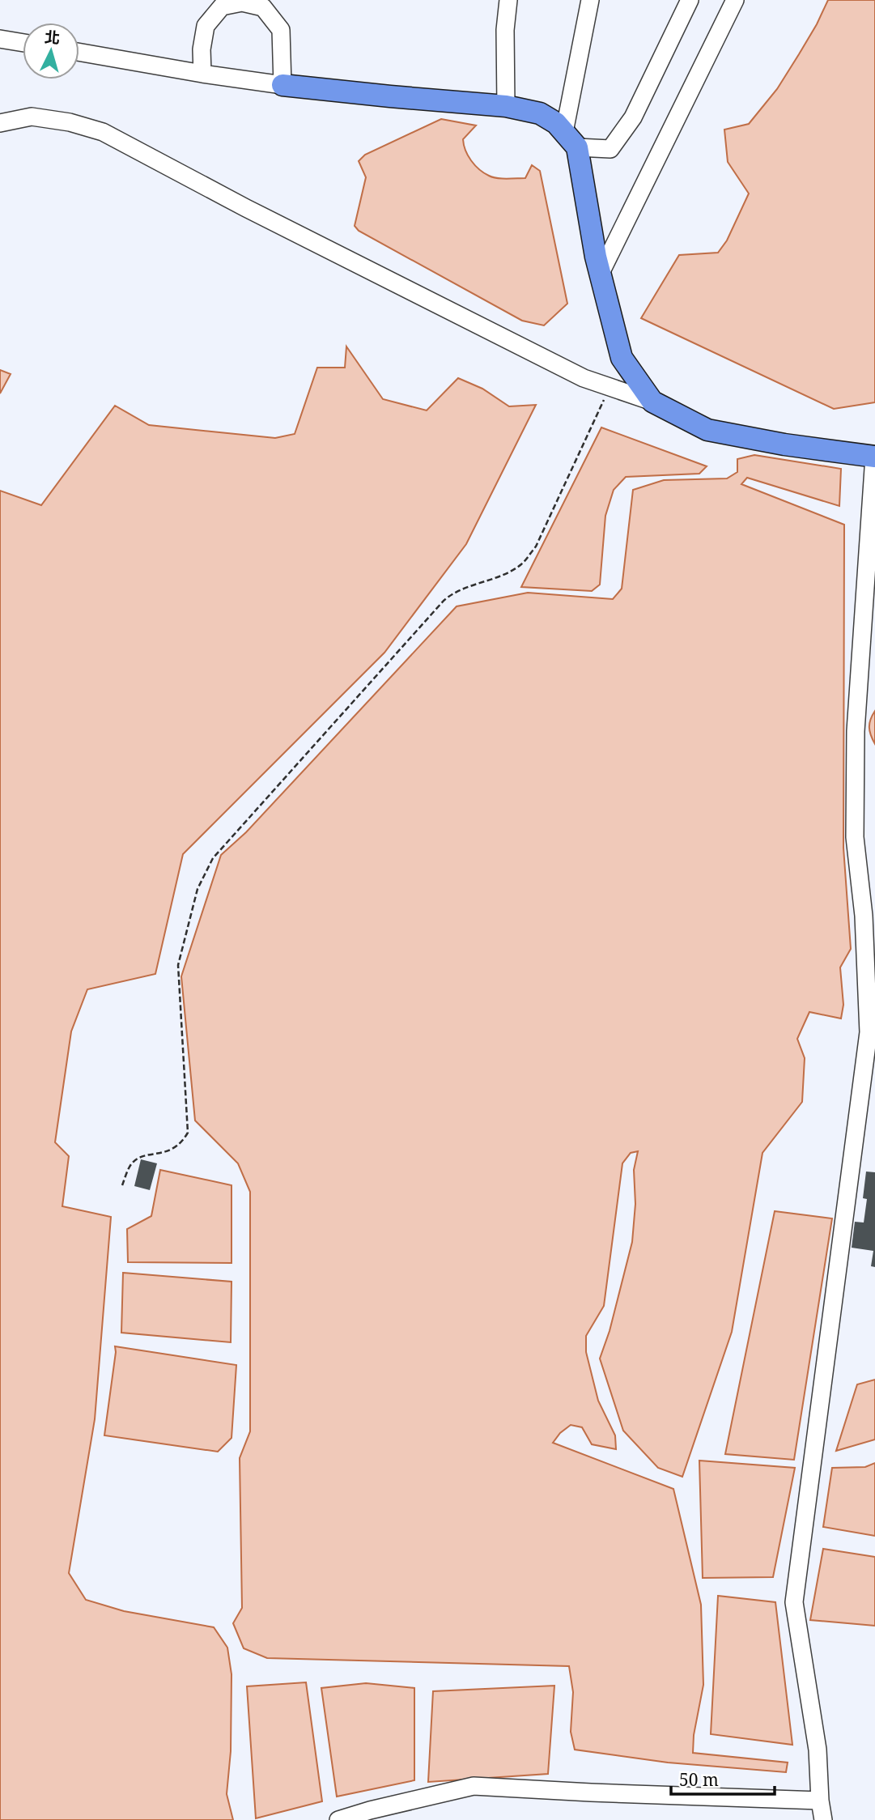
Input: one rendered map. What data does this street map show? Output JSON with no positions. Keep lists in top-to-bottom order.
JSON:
{
  "scale_bar": "50 m",
  "north": "top"
}
